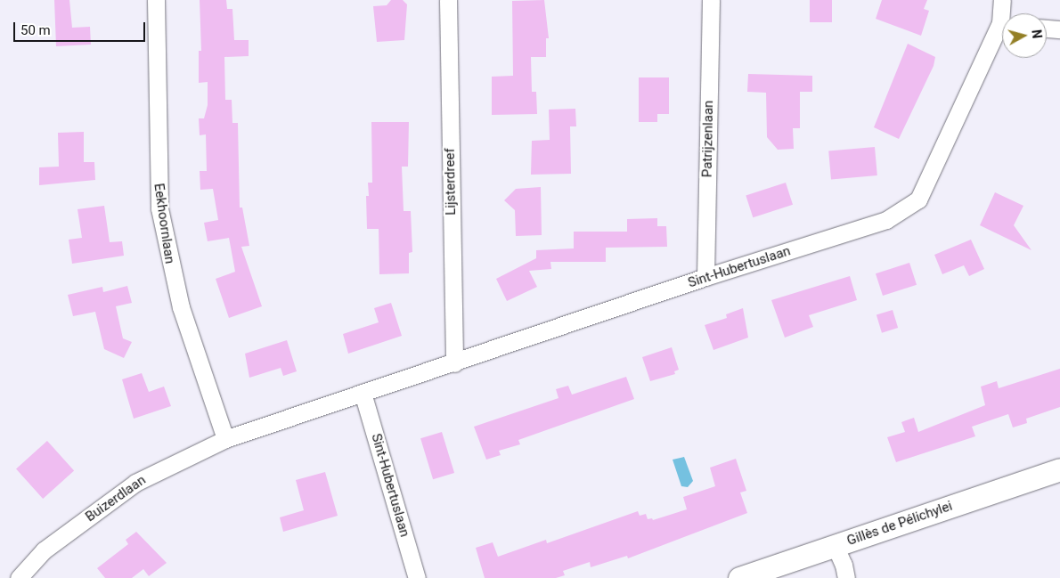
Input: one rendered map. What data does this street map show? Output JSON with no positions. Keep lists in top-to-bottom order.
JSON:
{
  "streets": {
    "main road": ["Gillès de Pélichylei"],
    "street": [
      "Patrijzenlaan",
      "Lijsterdreef",
      "Eekhoornlaan",
      "Sint-Hubertuslaan",
      "Buizerdlaan"
    ]
  },
  "crossings": [
    ["Patrijzenlaan", "Sint-Hubertuslaan"],
    ["Lijsterdreef", "Sint-Hubertuslaan"],
    ["Eekhoornlaan", "Sint-Hubertuslaan"],
    ["Eekhoornlaan", "Buizerdlaan"],
    ["Sint-Hubertuslaan", "Buizerdlaan"]
  ],
  "scale_bar": "50 m",
  "north": "right"
}
